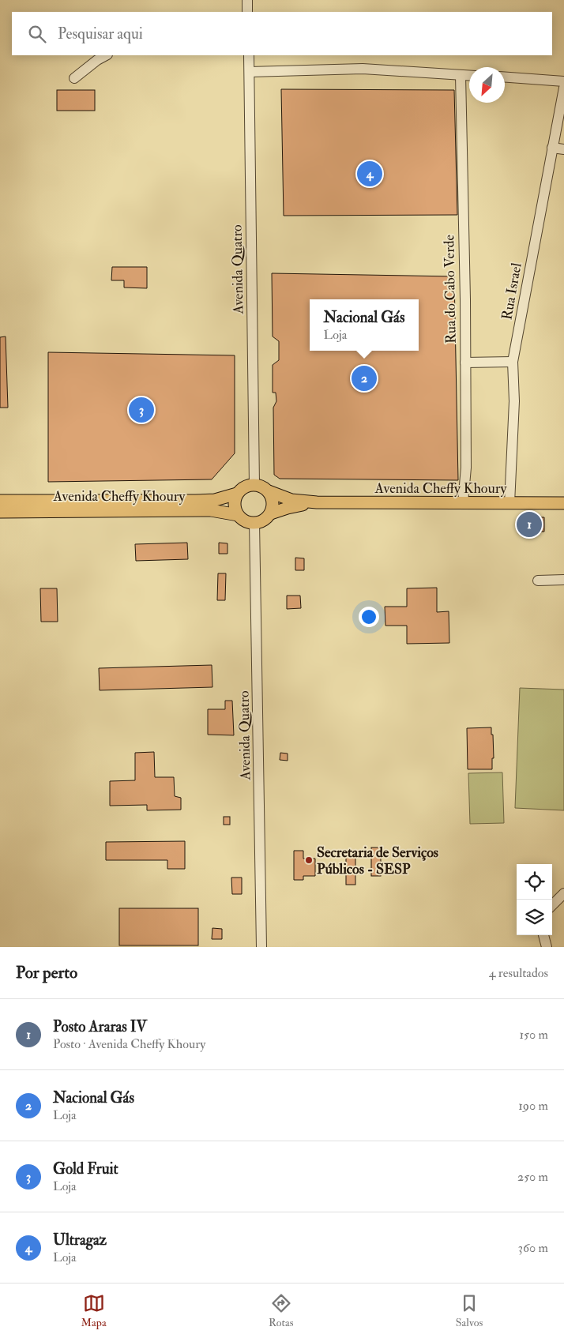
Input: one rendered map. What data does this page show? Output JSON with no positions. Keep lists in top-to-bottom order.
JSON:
{
  "streets": {
    "main road": ["Avenida Cheffy Khoury"],
    "street": ["Avenida Quatro", "Rua do Cabo Verde", "Rua Israel"]
  },
  "crossings": [
    ["Avenida Quatro", "Avenida Cheffy Khoury"],
    ["Rua do Cabo Verde", "Avenida Cheffy Khoury"],
    ["Rua Israel", "Avenida Cheffy Khoury"]
  ],
  "places": ["Secretaria de Serviços Públicos - SESP"],
  "north": "bottom left",
  "page": {
    "search": "Pesquisar aqui",
    "pins": [
      "4",
      "2",
      "3",
      "1"
    ],
    "popup": ["Nacional Gás", "Loja"],
    "heading": ["Por perto", "4 resultados"],
    "list": [
      {
        "mark": "1",
        "name": "Posto Araras IV",
        "note": "Posto · Avenida Cheffy Khoury",
        "value": "150 m"
      },
      {
        "mark": "2",
        "name": "Nacional Gás",
        "note": "Loja",
        "value": "190 m"
      },
      {
        "mark": "3",
        "name": "Gold Fruit",
        "note": "Loja",
        "value": "250 m"
      },
      {
        "mark": "4",
        "name": "Ultragaz",
        "note": "Loja",
        "value": "360 m"
      }
    ],
    "nav": ["Mapa", "Rotas", "Salvos"]
  }
}
